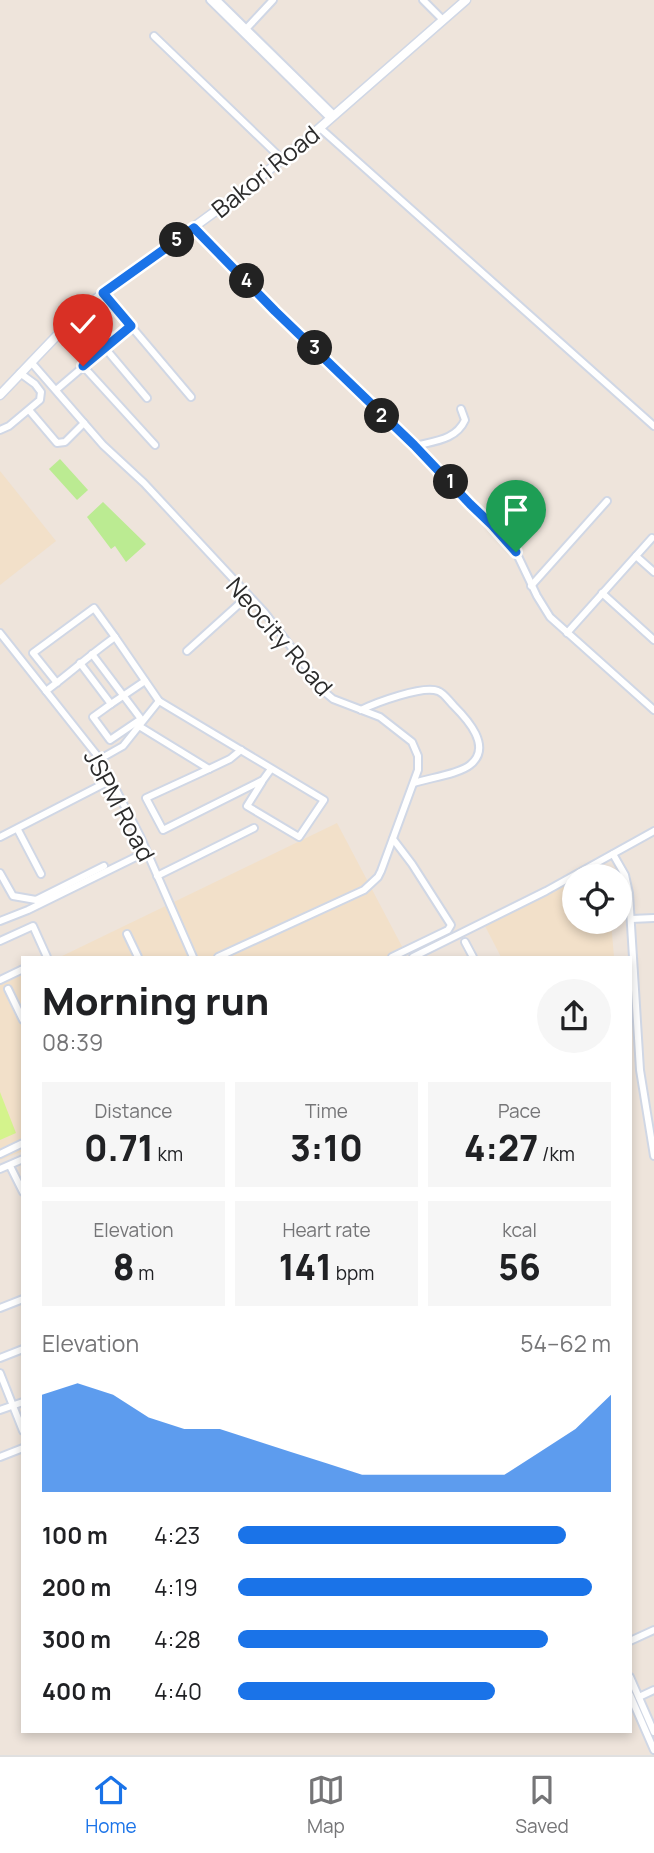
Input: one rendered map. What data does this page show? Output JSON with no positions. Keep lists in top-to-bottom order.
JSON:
{
  "streets": {
    "street": ["Bakori Road", "Neocity Road", "JSPM Road"]
  },
  "crossings": [
    ["Bakori Road", "Neocity Road"]
  ],
  "page": {
    "pins": [
      "5",
      "4",
      "3",
      "2",
      "1"
    ],
    "heading": ["Morning run", "08:39"],
    "stats": [
      ["Distance", "0.71 km"],
      ["Time", "3:10"],
      ["Pace", "4:27 /km"],
      ["Elevation", "8 m"],
      ["Heart rate", "141 bpm"],
      ["kcal", "56"]
    ],
    "chart": ["Elevation", "54–62 m"],
    "list": [
      {
        "name": "100 m",
        "note": "4:23"
      },
      {
        "name": "200 m",
        "note": "4:19"
      },
      {
        "name": "300 m",
        "note": "4:28"
      },
      {
        "name": "400 m",
        "note": "4:40"
      }
    ],
    "tabs": ["Home", "Map", "Saved"]
  }
}
